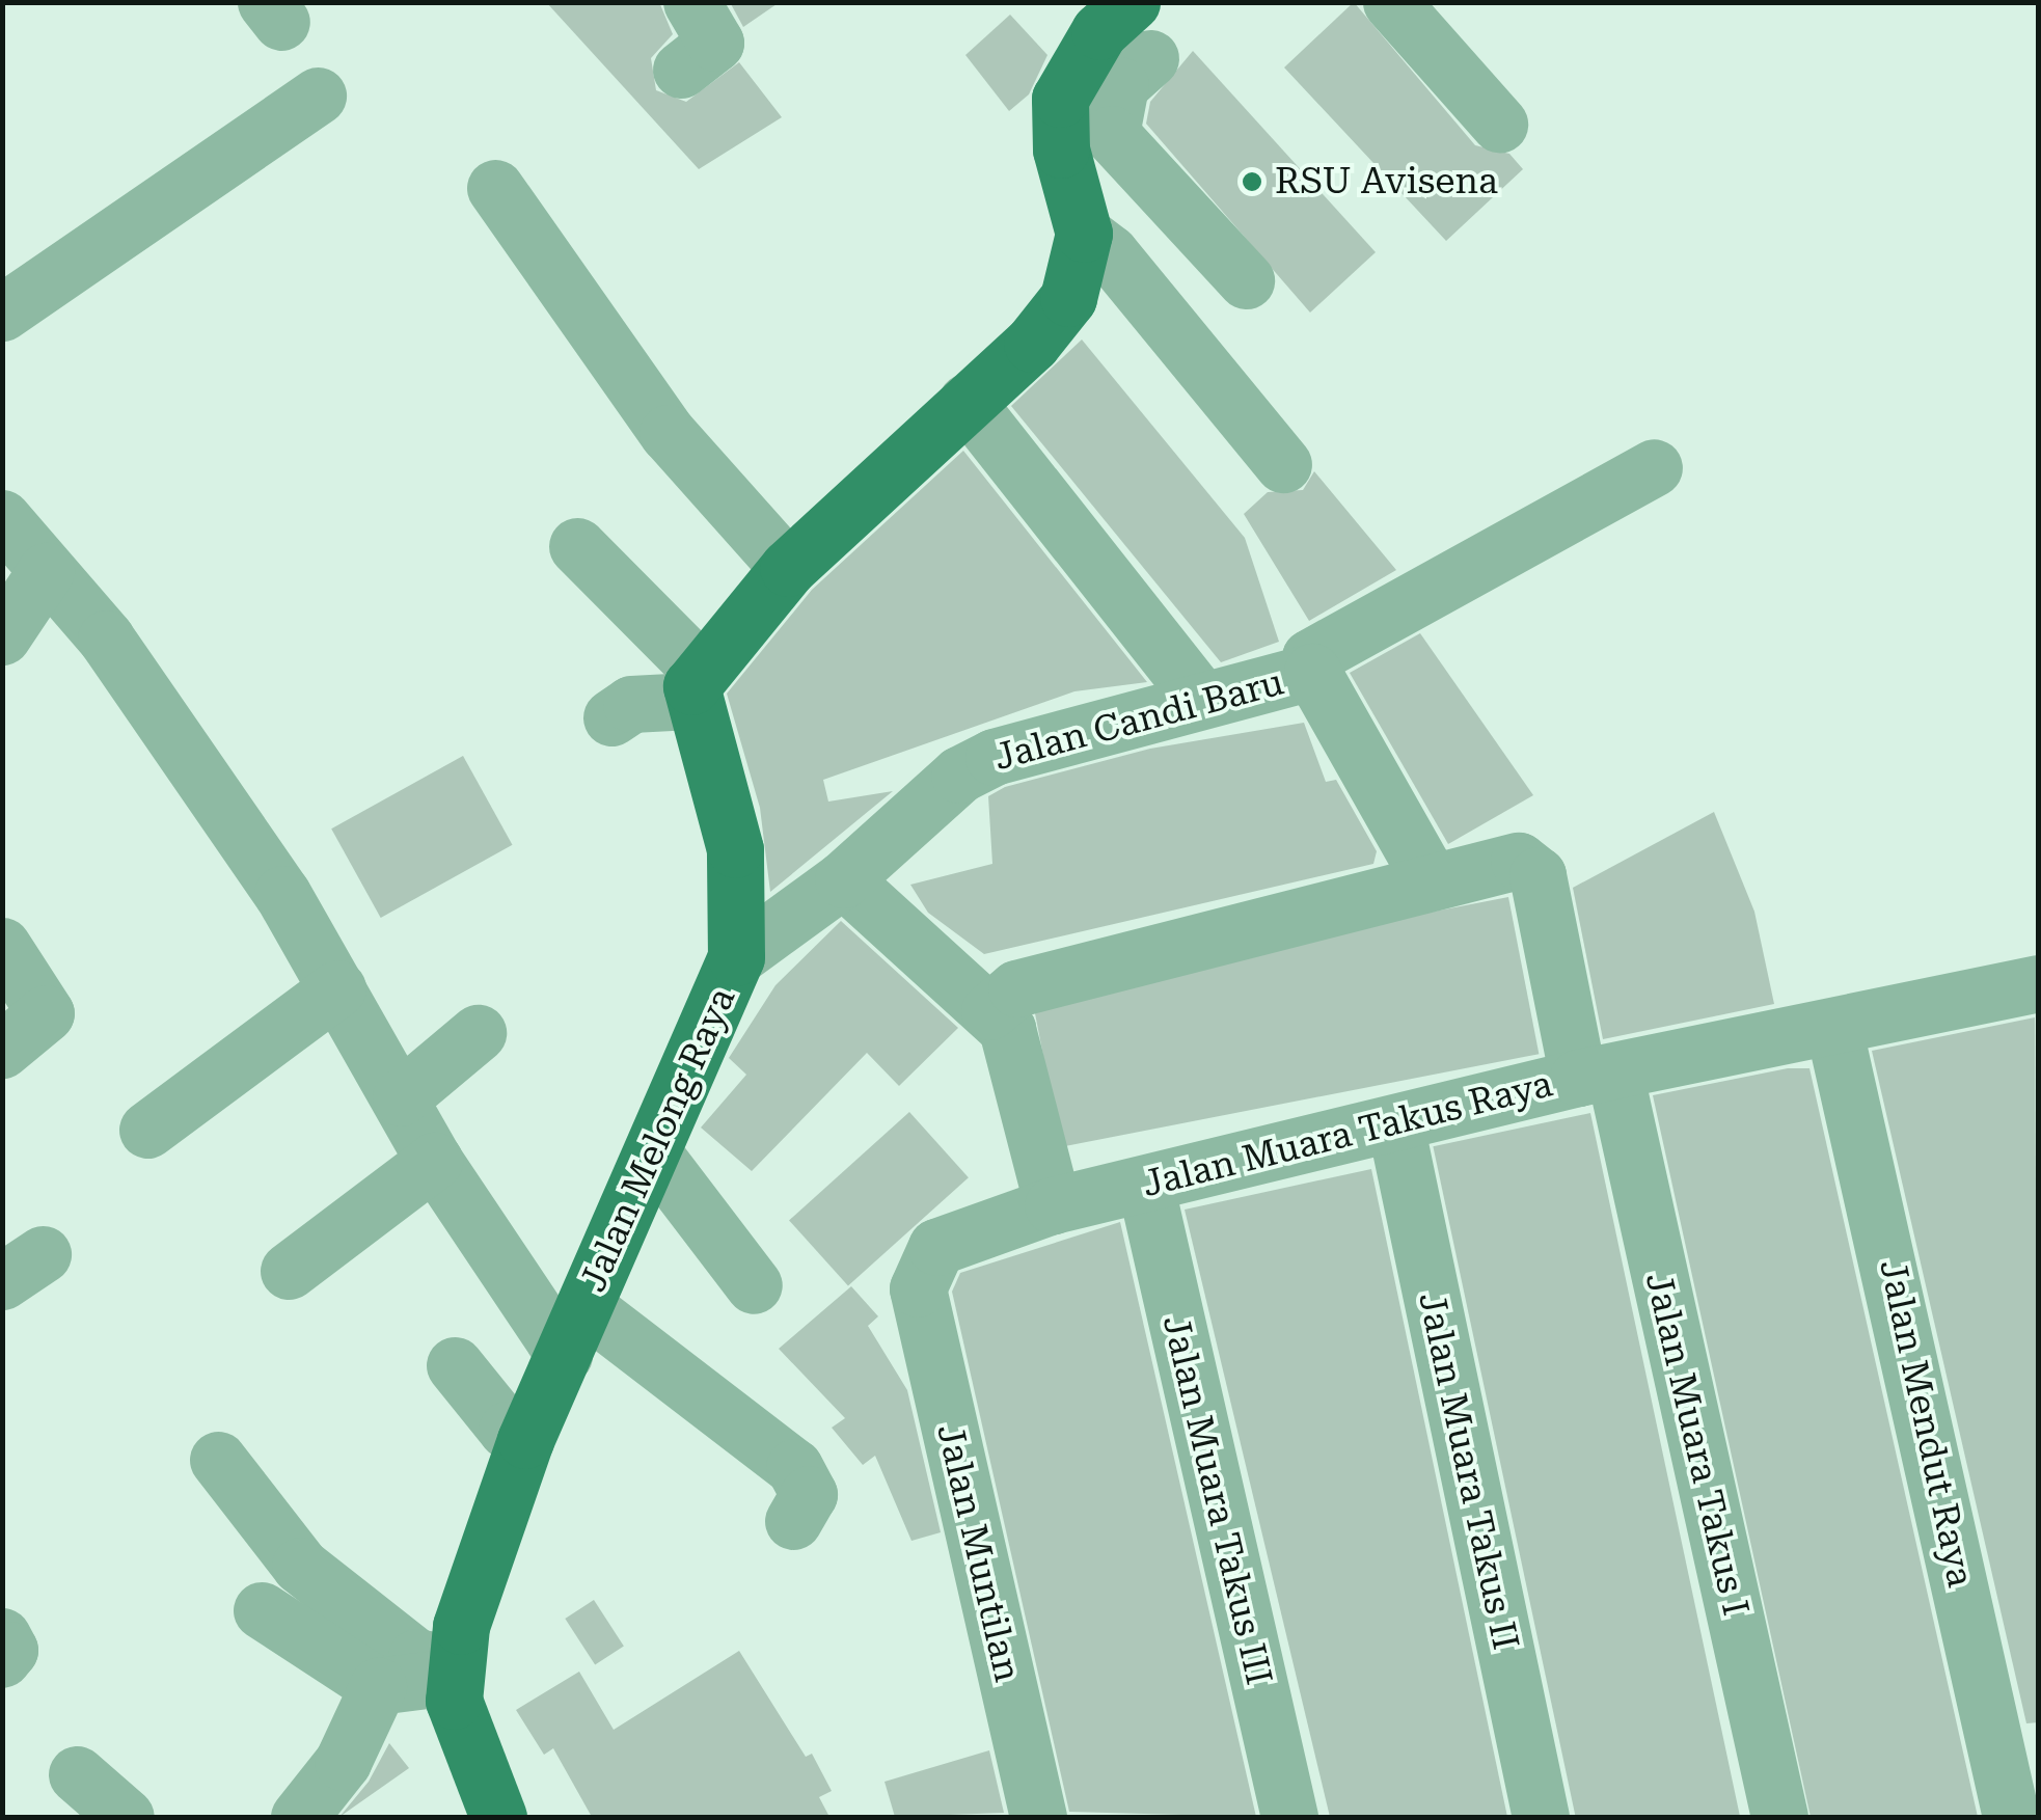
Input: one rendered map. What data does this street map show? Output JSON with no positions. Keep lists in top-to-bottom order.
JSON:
{
  "streets": {
    "main road": ["Jalan Melong Raya"],
    "street": [
      "Jalan Candi Baru",
      "Jalan Muara Takus Raya",
      "Jalan Mendut Raya",
      "Jalan Muara Takus I",
      "Jalan Muara Takus II",
      "Jalan Muara Takus III",
      "Jalan Muntilan"
    ]
  },
  "crossings": [
    ["Jalan Candi Baru", "Jalan Melong Raya"],
    ["Jalan Candi Baru", "Jalan Muara Takus I"],
    ["Jalan Muara Takus Raya", "Jalan Mendut Raya"],
    ["Jalan Muara Takus Raya", "Jalan Muara Takus I"],
    ["Jalan Muara Takus Raya", "Jalan Muara Takus II"],
    ["Jalan Muara Takus Raya", "Jalan Muara Takus III"],
    ["Jalan Muara Takus Raya", "Jalan Muntilan"]
  ],
  "places": ["RSU Avisena"]
}
